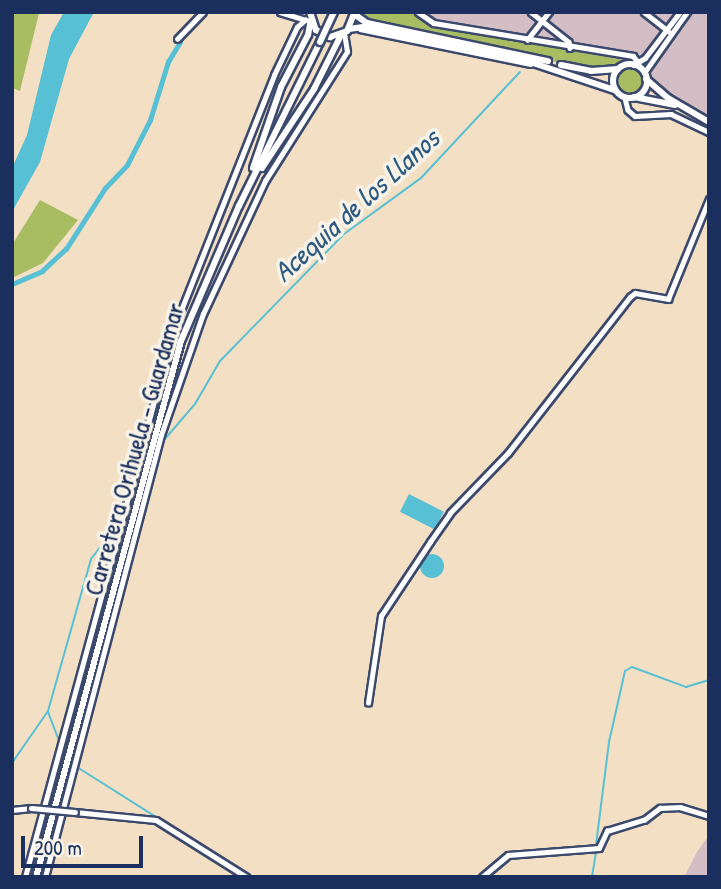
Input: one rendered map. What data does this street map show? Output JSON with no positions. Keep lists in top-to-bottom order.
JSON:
{
  "streets": {
    "main road": ["Carretera Orihuela - Guardamar"]
  },
  "water": ["Acequia de los Llanos"],
  "scale_bar": "200 m"
}
